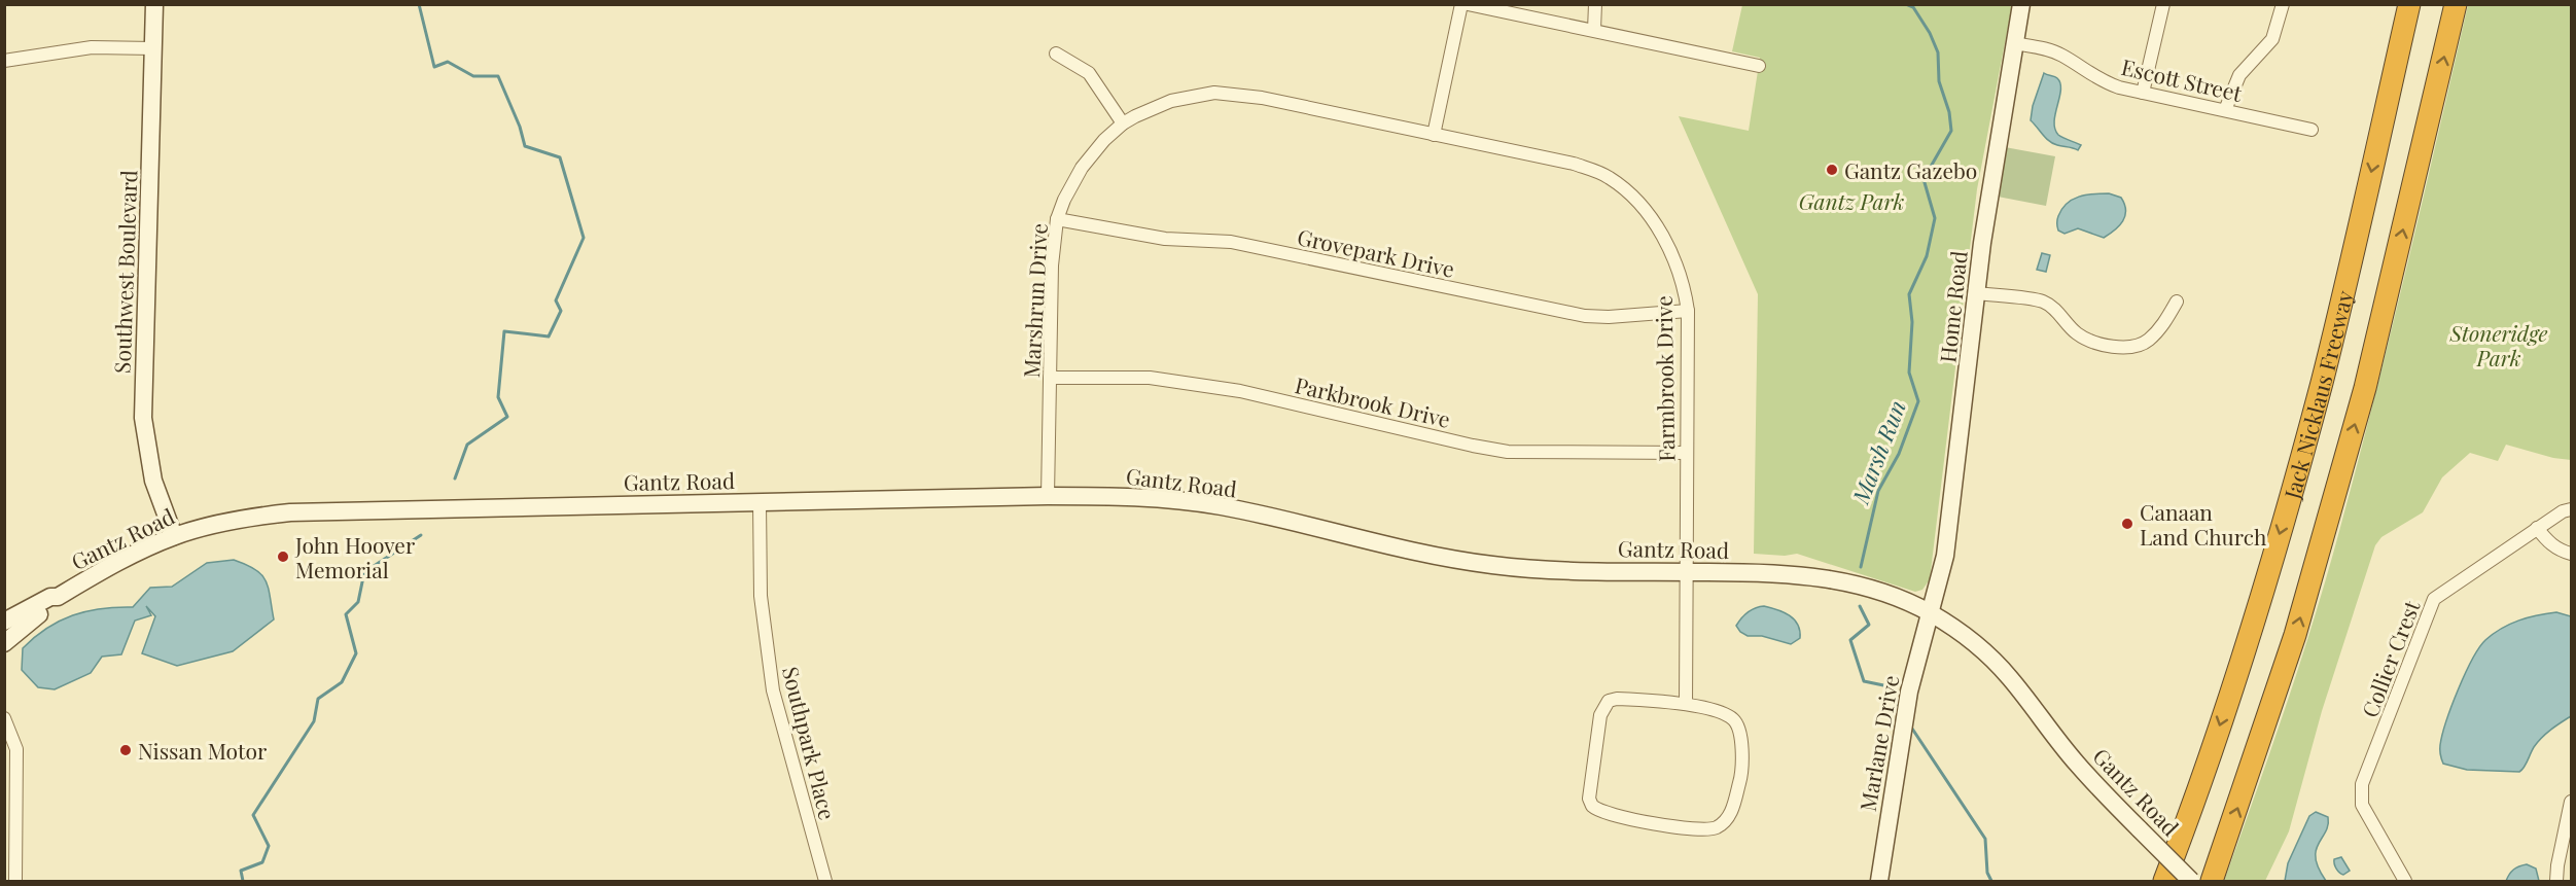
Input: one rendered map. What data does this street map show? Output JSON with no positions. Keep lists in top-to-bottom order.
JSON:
{
  "streets": {
    "highway": ["Jack Nicklaus Freeway"],
    "main road": [
      "Southwest Boulevard",
      "Home Road",
      "Gantz Road",
      "Marlane Drive"
    ],
    "street": [
      "Escott Street",
      "Grovepark Drive",
      "Marshrun Drive",
      "Farmbrook Drive",
      "Parkbrook Drive",
      "Collier Crest",
      "Southpark Place"
    ]
  },
  "crossings": [
    ["Escott Street", "Home Road"],
    ["Grovepark Drive", "Marshrun Drive"],
    ["Grovepark Drive", "Farmbrook Drive"],
    ["Southwest Boulevard", "Gantz Road"],
    ["Marshrun Drive", "Farmbrook Drive"],
    ["Marshrun Drive", "Parkbrook Drive"],
    ["Marshrun Drive", "Gantz Road"],
    ["Home Road", "Gantz Road"],
    ["Home Road", "Marlane Drive"],
    ["Farmbrook Drive", "Parkbrook Drive"],
    ["Farmbrook Drive", "Gantz Road"],
    ["Gantz Road", "Southpark Place"],
    ["Gantz Road", "Marlane Drive"]
  ],
  "water": ["Marsh Run"],
  "parks": ["Gantz Park", "Stoneridge Park"],
  "places": [
    "Gantz Gazebo",
    "Canaan Land Church",
    "John Hoover Memorial",
    "Nissan Motor"
  ]
}
